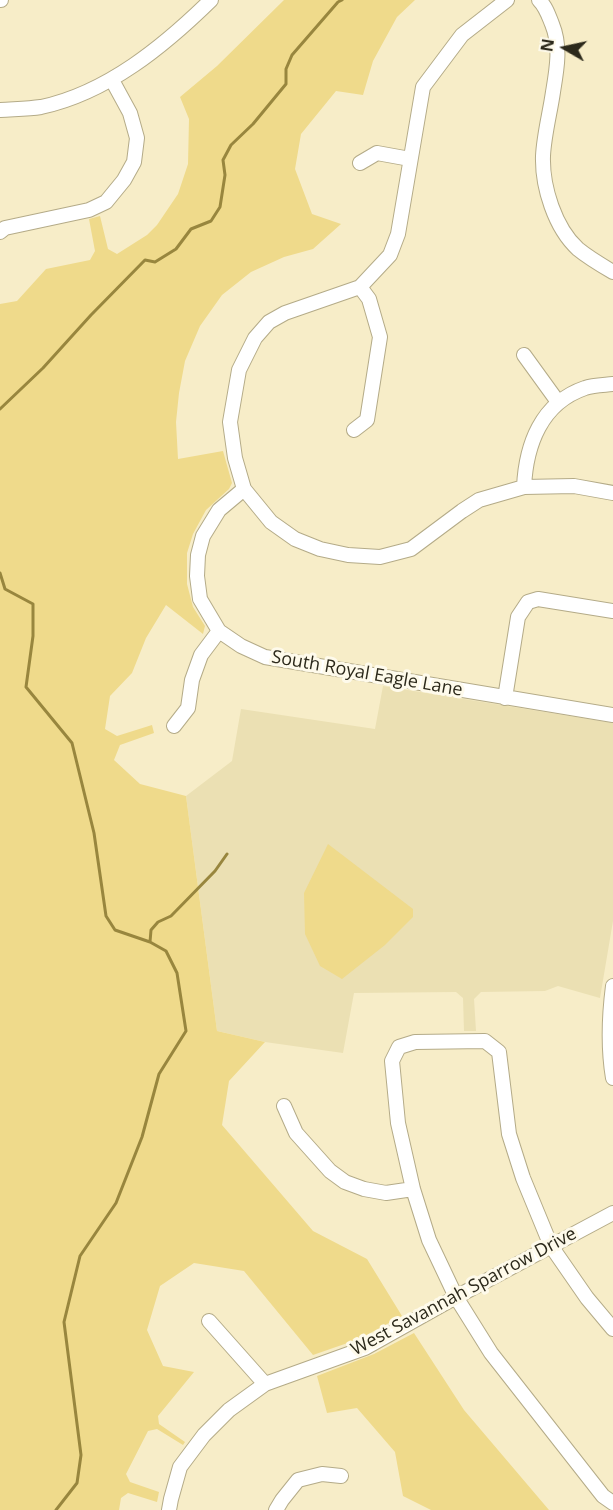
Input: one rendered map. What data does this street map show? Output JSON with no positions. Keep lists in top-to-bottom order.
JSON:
{
  "streets": {
    "street": ["South Royal Eagle Lane", "West Savannah Sparrow Drive"]
  },
  "north": "left"
}
